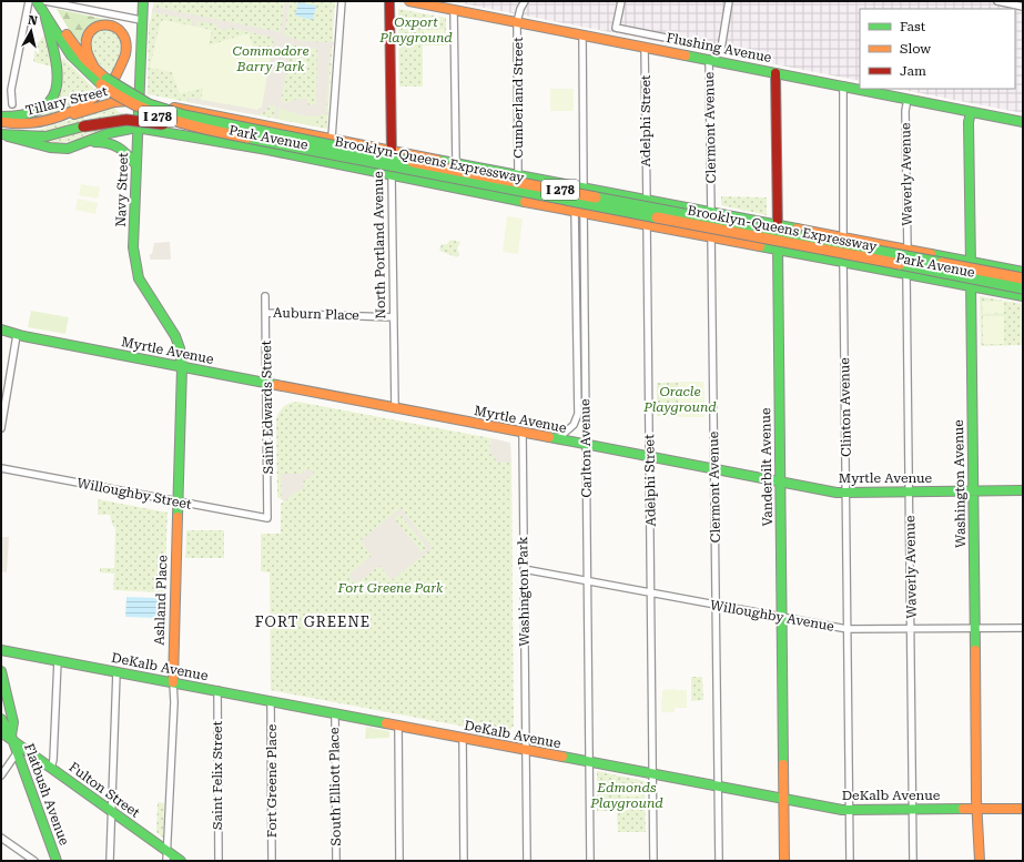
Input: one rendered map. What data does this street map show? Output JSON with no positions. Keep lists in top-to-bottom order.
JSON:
{
  "streets": {
    "main road": [
      "Flushing Avenue",
      "Tillary Street",
      "I 278",
      "Park Avenue",
      "Brooklyn-Queens Expressway",
      "Navy Street",
      "North Portland Avenue",
      "Myrtle Avenue",
      "Vanderbilt Avenue",
      "Washington Avenue",
      "Ashland Place",
      "DeKalb Avenue",
      "Fulton Street",
      "Flatbush Avenue"
    ],
    "street": [
      "Cumberland Street",
      "Adelphi Street",
      "Clermont Avenue",
      "Waverly Avenue",
      "Auburn Place",
      "Saint Edwards Street",
      "Clinton Avenue",
      "Carlton Avenue",
      "Willoughby Street",
      "Washington Park",
      "Willoughby Avenue",
      "Saint Felix Street",
      "Fort Greene Place",
      "South Elliott Place"
    ]
  },
  "crossings": [
    ["Flushing Avenue", "Cumberland Street"],
    ["Flushing Avenue", "Adelphi Street"],
    ["Flushing Avenue", "Clermont Avenue"],
    ["Flushing Avenue", "Waverly Avenue"],
    ["Flushing Avenue", "Clinton Avenue"],
    ["Flushing Avenue", "Carlton Avenue"],
    ["Flushing Avenue", "Vanderbilt Avenue"],
    ["Flushing Avenue", "Washington Avenue"],
    ["Cumberland Street", "Park Avenue"],
    ["Tillary Street", "Park Avenue"],
    ["Tillary Street", "Navy Street"],
    ["Adelphi Street", "Park Avenue"],
    ["Adelphi Street", "Myrtle Avenue"],
    ["Adelphi Street", "Willoughby Avenue"],
    ["Adelphi Street", "DeKalb Avenue"],
    ["Clermont Avenue", "Park Avenue"],
    ["Clermont Avenue", "Myrtle Avenue"],
    ["Clermont Avenue", "Willoughby Avenue"],
    ["Clermont Avenue", "DeKalb Avenue"],
    ["Park Avenue", "Waverly Avenue"],
    ["Park Avenue", "Navy Street"],
    ["Park Avenue", "North Portland Avenue"],
    ["Park Avenue", "Clinton Avenue"],
    ["Park Avenue", "Carlton Avenue"],
    ["Park Avenue", "Vanderbilt Avenue"],
    ["Park Avenue", "Washington Avenue"],
    ["Waverly Avenue", "Myrtle Avenue"],
    ["Waverly Avenue", "Willoughby Avenue"],
    ["Waverly Avenue", "DeKalb Avenue"],
    ["Navy Street", "Myrtle Avenue"],
    ["Navy Street", "Ashland Place"],
    ["North Portland Avenue", "Auburn Place"],
    ["North Portland Avenue", "Myrtle Avenue"],
    ["Auburn Place", "Saint Edwards Street"],
    ["Myrtle Avenue", "Saint Edwards Street"],
    ["Myrtle Avenue", "Clinton Avenue"],
    ["Myrtle Avenue", "Carlton Avenue"],
    ["Myrtle Avenue", "Vanderbilt Avenue"],
    ["Myrtle Avenue", "Washington Avenue"],
    ["Myrtle Avenue", "Washington Park"],
    ["Myrtle Avenue", "Ashland Place"],
    ["Saint Edwards Street", "Willoughby Street"],
    ["Clinton Avenue", "Willoughby Avenue"],
    ["Clinton Avenue", "DeKalb Avenue"],
    ["Carlton Avenue", "Willoughby Avenue"],
    ["Carlton Avenue", "DeKalb Avenue"],
    ["Vanderbilt Avenue", "Willoughby Avenue"],
    ["Vanderbilt Avenue", "DeKalb Avenue"],
    ["Washington Avenue", "Willoughby Avenue"],
    ["Washington Avenue", "DeKalb Avenue"],
    ["Willoughby Street", "Ashland Place"],
    ["Washington Park", "Willoughby Avenue"],
    ["Washington Park", "DeKalb Avenue"],
    ["Ashland Place", "DeKalb Avenue"],
    ["Ashland Place", "Fulton Street"],
    ["DeKalb Avenue", "Saint Felix Street"],
    ["DeKalb Avenue", "Fort Greene Place"],
    ["DeKalb Avenue", "South Elliott Place"],
    ["Fulton Street", "Flatbush Avenue"]
  ],
  "districts": ["FORT GREENE"],
  "parks": [
    "Oxport Playground",
    "Commodore Barry Park",
    "Oracle Playground",
    "Fort Greene Park",
    "Edmonds Playground"
  ],
  "legend": ["Fast", "Slow", "Jam"],
  "north": "top"
}
